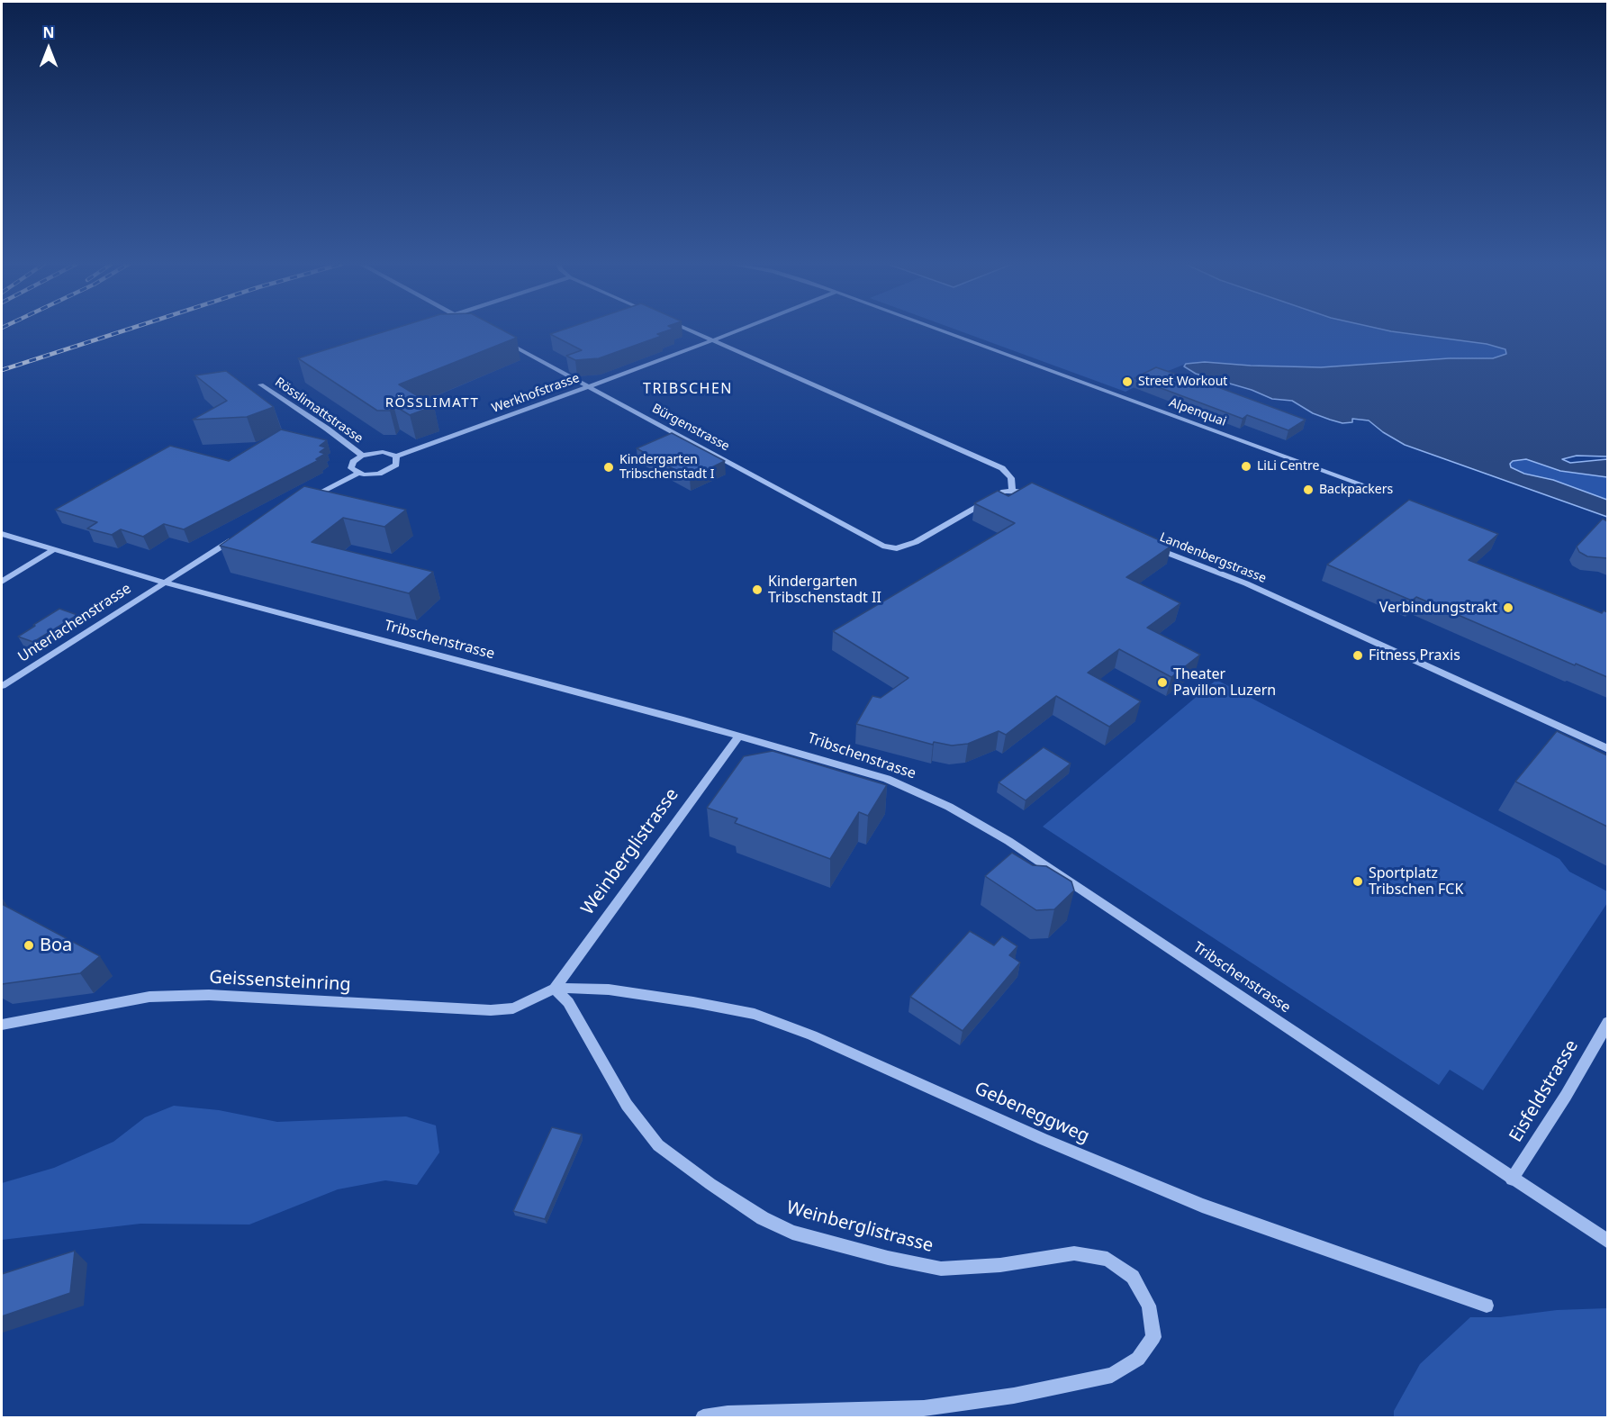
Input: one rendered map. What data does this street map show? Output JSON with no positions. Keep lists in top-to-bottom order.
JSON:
{
  "streets": {
    "street": [
      "Werkhofstrasse",
      "Rösslimattstrasse",
      "Alpenquai",
      "Bürgenstrasse",
      "Landenbergstrasse",
      "Unterlachenstrasse",
      "Tribschenstrasse",
      "Weinberglistrasse",
      "Geissensteinring",
      "Eisfeldstrasse",
      "Gebeneggweg"
    ]
  },
  "crossings": [
    ["Werkhofstrasse", "Rösslimattstrasse"],
    ["Werkhofstrasse", "Bürgenstrasse"],
    ["Unterlachenstrasse", "Tribschenstrasse"],
    ["Tribschenstrasse", "Weinberglistrasse"],
    ["Tribschenstrasse", "Eisfeldstrasse"],
    ["Weinberglistrasse", "Geissensteinring"],
    ["Weinberglistrasse", "Gebeneggweg"],
    ["Geissensteinring", "Gebeneggweg"]
  ],
  "districts": ["TRIBSCHEN", "RÖSSLIMATT"],
  "places": [
    "Street Workout",
    "LiLi Centre",
    "Kindergarten Tribschenstadt I",
    "Backpackers",
    "Kindergarten Tribschenstadt II",
    "Verbindungstrakt",
    "Fitness Praxis",
    "Theater Pavillon Luzern",
    "Sportplatz Tribschen FCK",
    "Boa"
  ],
  "north": "top"
}
